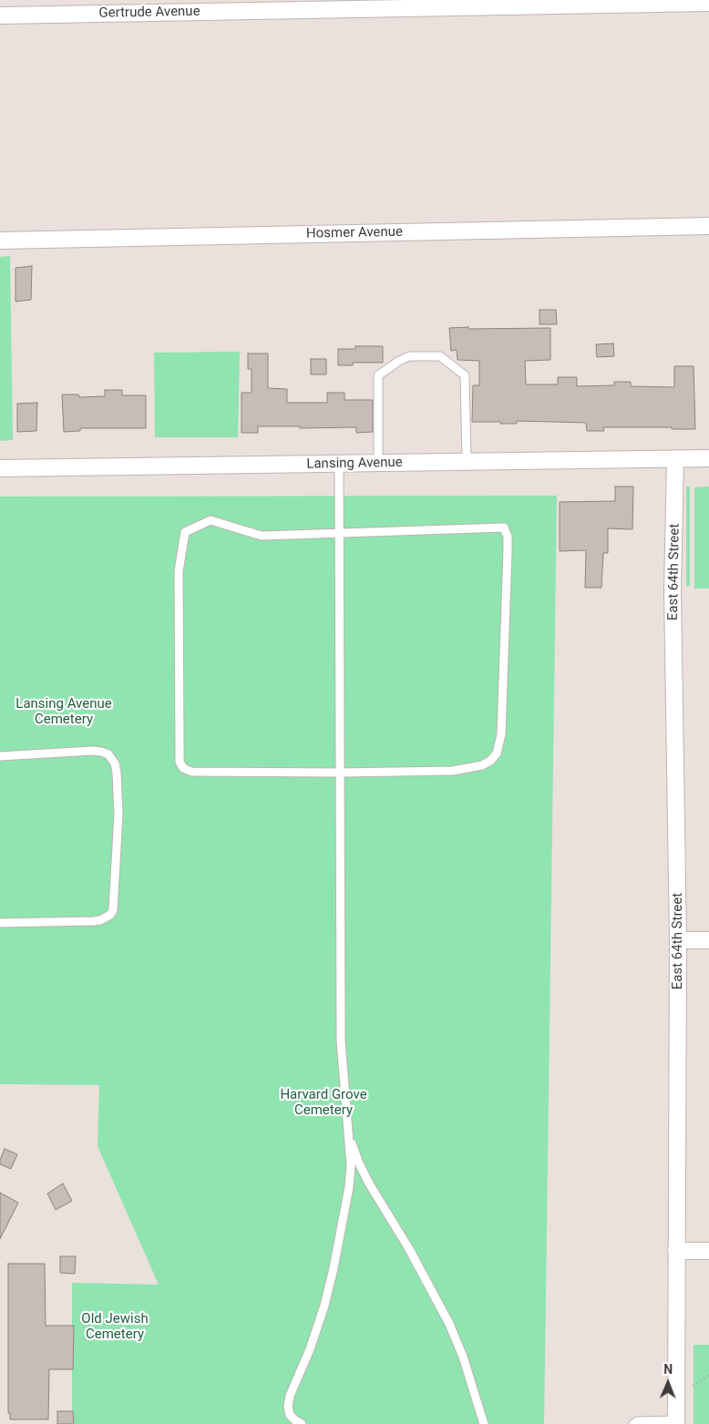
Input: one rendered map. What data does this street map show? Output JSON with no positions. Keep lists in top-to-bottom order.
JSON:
{
  "streets": {
    "street": [
      "Gertrude Avenue",
      "Hosmer Avenue",
      "Lansing Avenue",
      "East 64th Street"
    ]
  },
  "crossings": [
    ["Lansing Avenue", "East 64th Street"]
  ],
  "parks": ["Lansing Avenue Cemetery", "Harvard Grove Cemetery", "Old Jewish Cemetery"],
  "north": "top"
}
